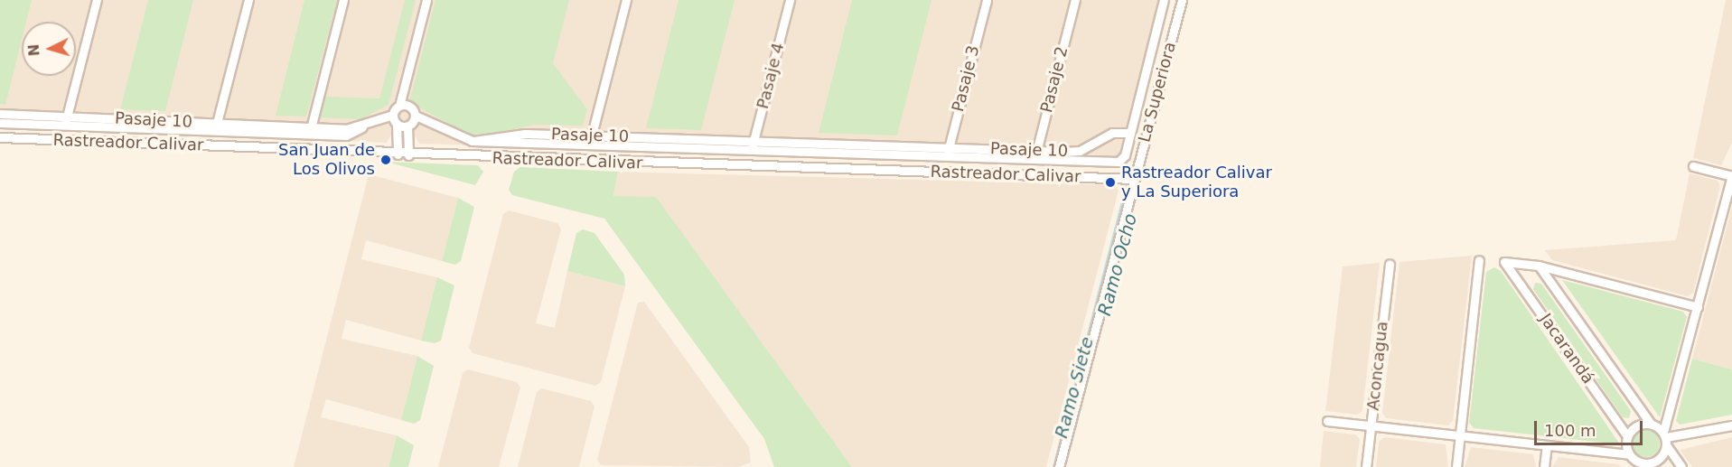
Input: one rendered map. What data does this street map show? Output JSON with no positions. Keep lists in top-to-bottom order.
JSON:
{
  "streets": {
    "street": [
      "Pasaje 4",
      "Pasaje 3",
      "Pasaje 2",
      "La Superiora",
      "Pasaje 10",
      "Rastreador Calivar",
      "Jacarandá",
      "Aconcagua"
    ]
  },
  "crossings": [
    ["Pasaje 4", "Pasaje 10"],
    ["Pasaje 3", "Pasaje 10"],
    ["Pasaje 2", "Pasaje 10"],
    ["La Superiora", "Rastreador Calivar"]
  ],
  "water": ["Ramo Ocho", "Ramo Siete"],
  "places": ["San Juan de Los Olivos", "Rastreador Calivar y La Superiora"],
  "scale_bar": "100 m",
  "north": "left"
}
